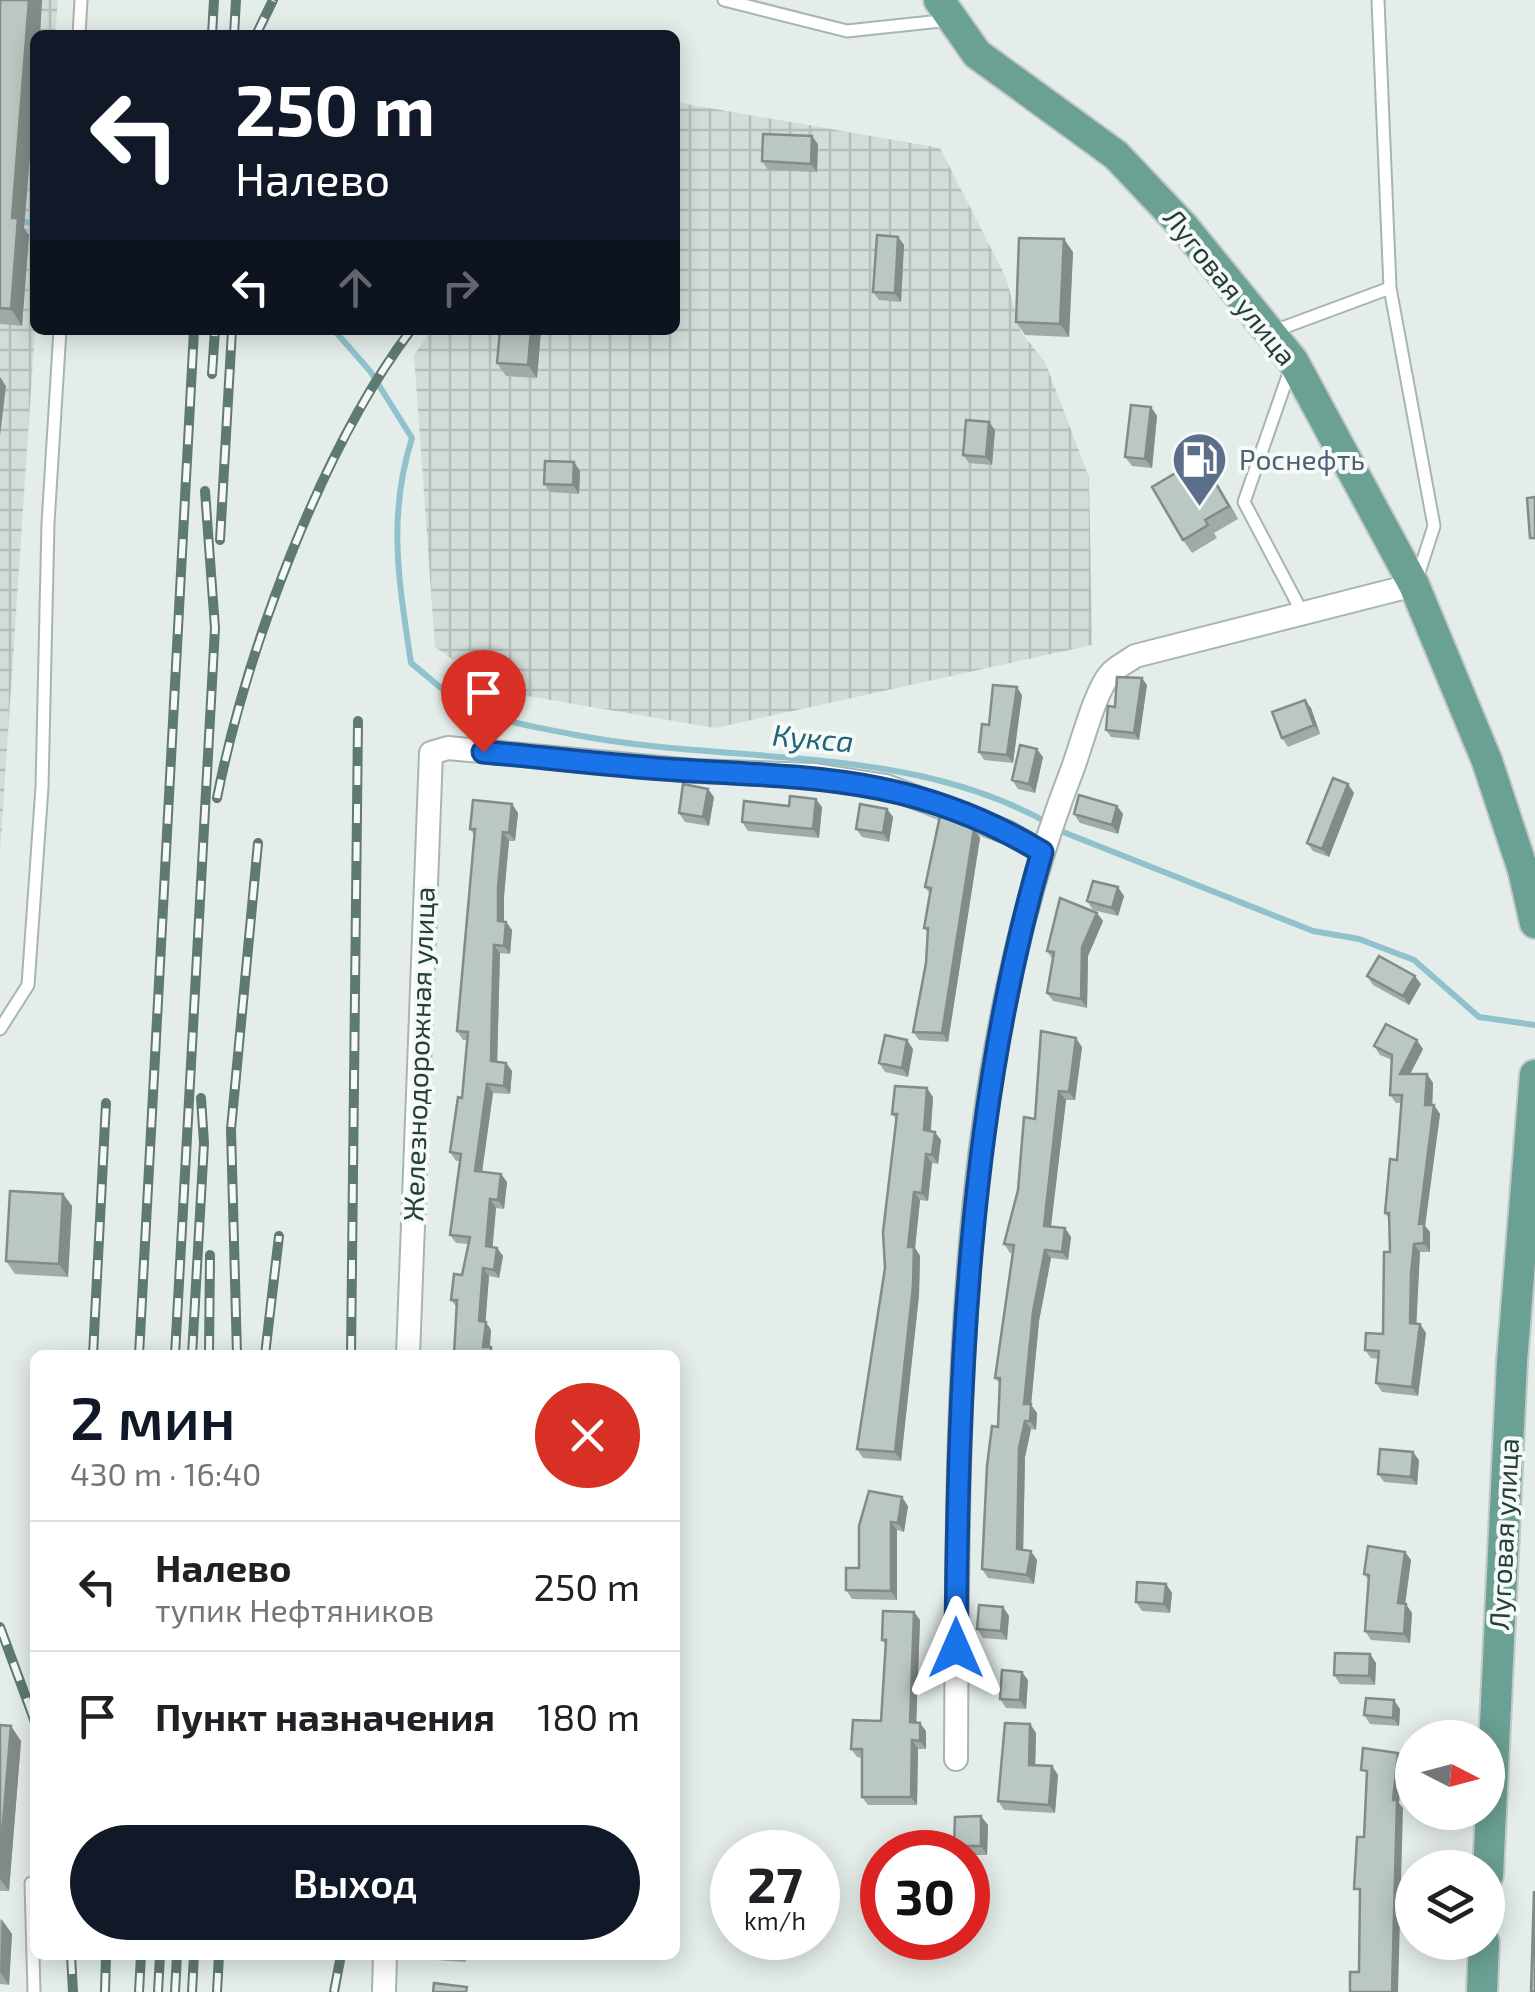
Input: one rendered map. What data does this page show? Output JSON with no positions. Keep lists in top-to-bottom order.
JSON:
{
  "streets": {
    "main road": ["Луговая улица"],
    "street": ["Железнодорожная улица"]
  },
  "water": ["Кукса"],
  "places": {
    "fuel station": ["Роснефть"]
  },
  "north": "right",
  "page": {
    "turn": ["250 m", "Налево"],
    "heading": ["2 мин", "430 m · 16:40"],
    "list": [
      {
        "name": "Налево",
        "note": "тупик Нефтяников",
        "value": "250 m"
      },
      {
        "name": "Пункт назначения",
        "value": "180 m"
      }
    ],
    "buttons": "Выход",
    "speed": "27 km/h",
    "limit": "30"
  }
}
